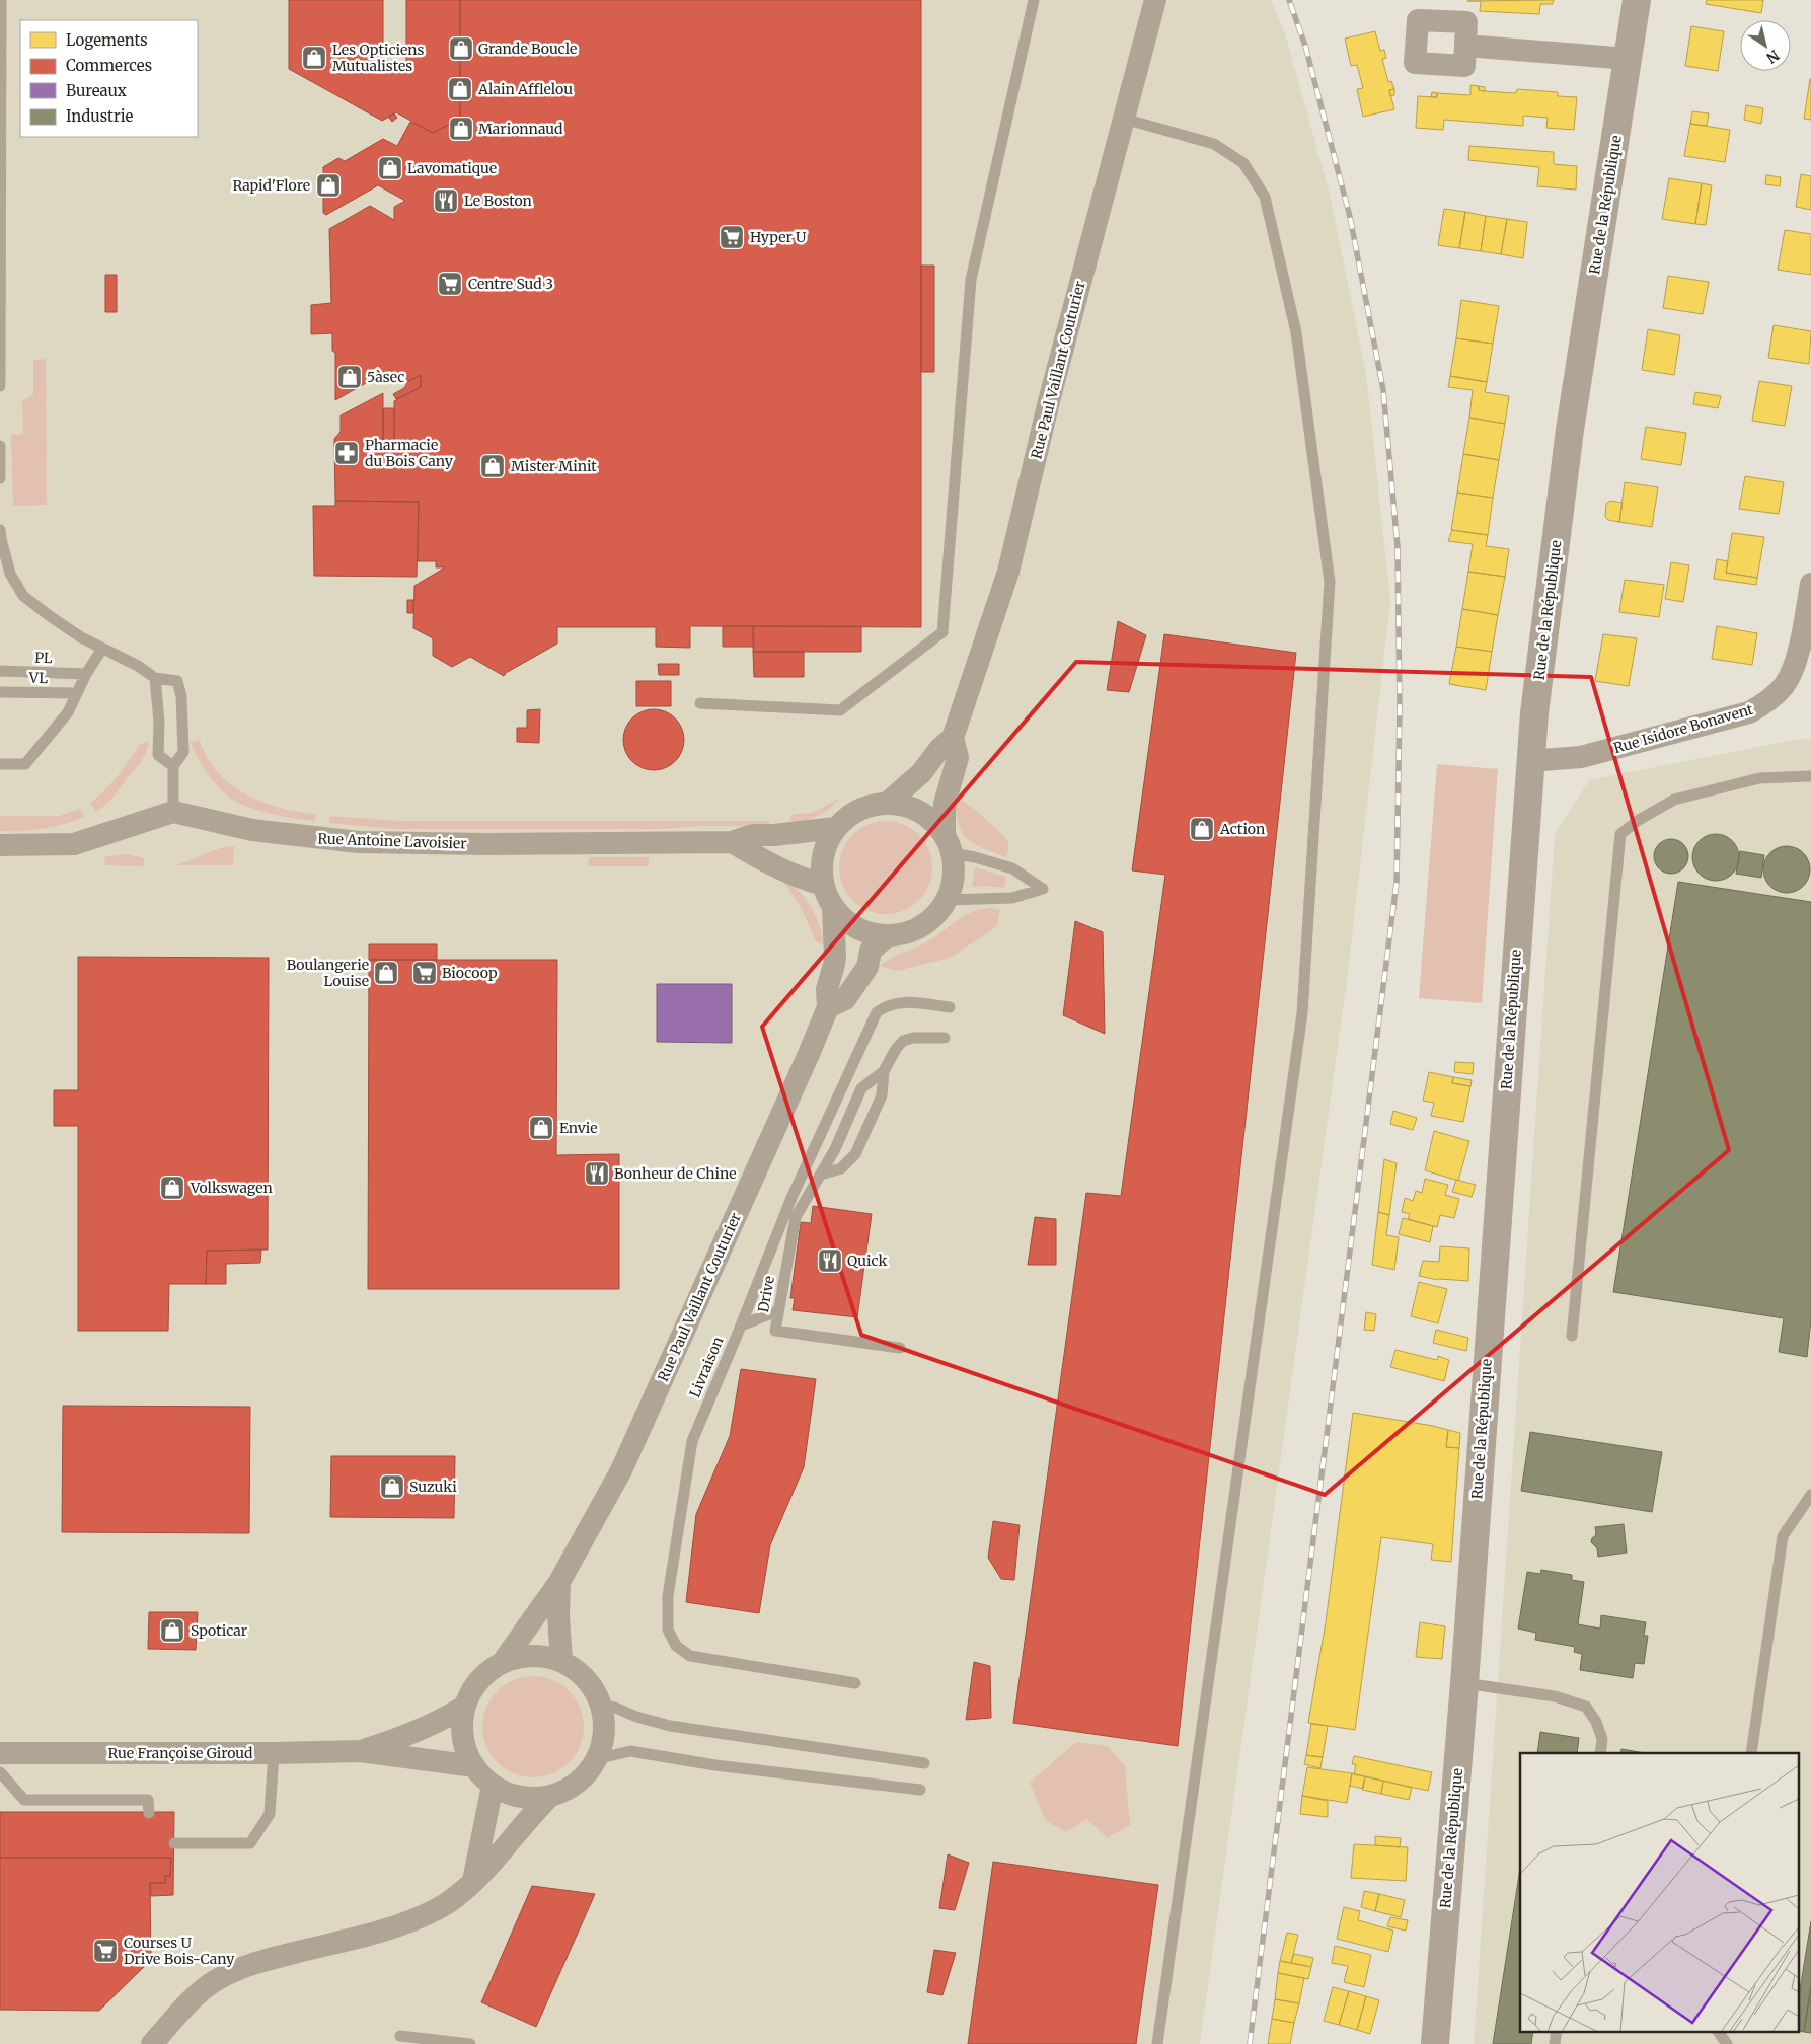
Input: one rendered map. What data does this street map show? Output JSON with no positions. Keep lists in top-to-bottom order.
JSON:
{
  "streets": {
    "street": [
      "Rue de la République",
      "Rue Paul Vaillant Couturier",
      "Rue Isidore Bonavent",
      "Rue Antoine Lavoisier",
      "Rue Françoise Giroud"
    ],
    "lane": [
      "PL",
      "VL",
      "Drive",
      "Livraison"
    ]
  },
  "crossings": [
    ["Rue de la République", "Rue Isidore Bonavent"],
    ["Rue Paul Vaillant Couturier", "Rue Antoine Lavoisier"],
    ["Rue Paul Vaillant Couturier", "Rue Françoise Giroud"]
  ],
  "places": {
    "shop": [
      "Grande Boucle",
      "Les Opticiens Mutualistes",
      "Alain Afflelou",
      "Marionnaud",
      "Lavomatique",
      "Rapid'Flore",
      "5àsec",
      "Mister Minit",
      "Action",
      "Boulangerie Louise",
      "Envie",
      "Volkswagen",
      "Suzuki",
      "Spoticar"
    ],
    "restaurant": ["Le Boston", "Bonheur de Chine", "Quick"],
    "supermarket": [
      "Hyper U",
      "Centre Sud 3",
      "Biocoop",
      "Courses U Drive Bois-Cany"
    ],
    "pharmacy": ["Pharmacie du Bois Cany"]
  },
  "legend": [
    "Logements",
    "Commerces",
    "Bureaux",
    "Industrie"
  ],
  "north": "bottom right"
}
